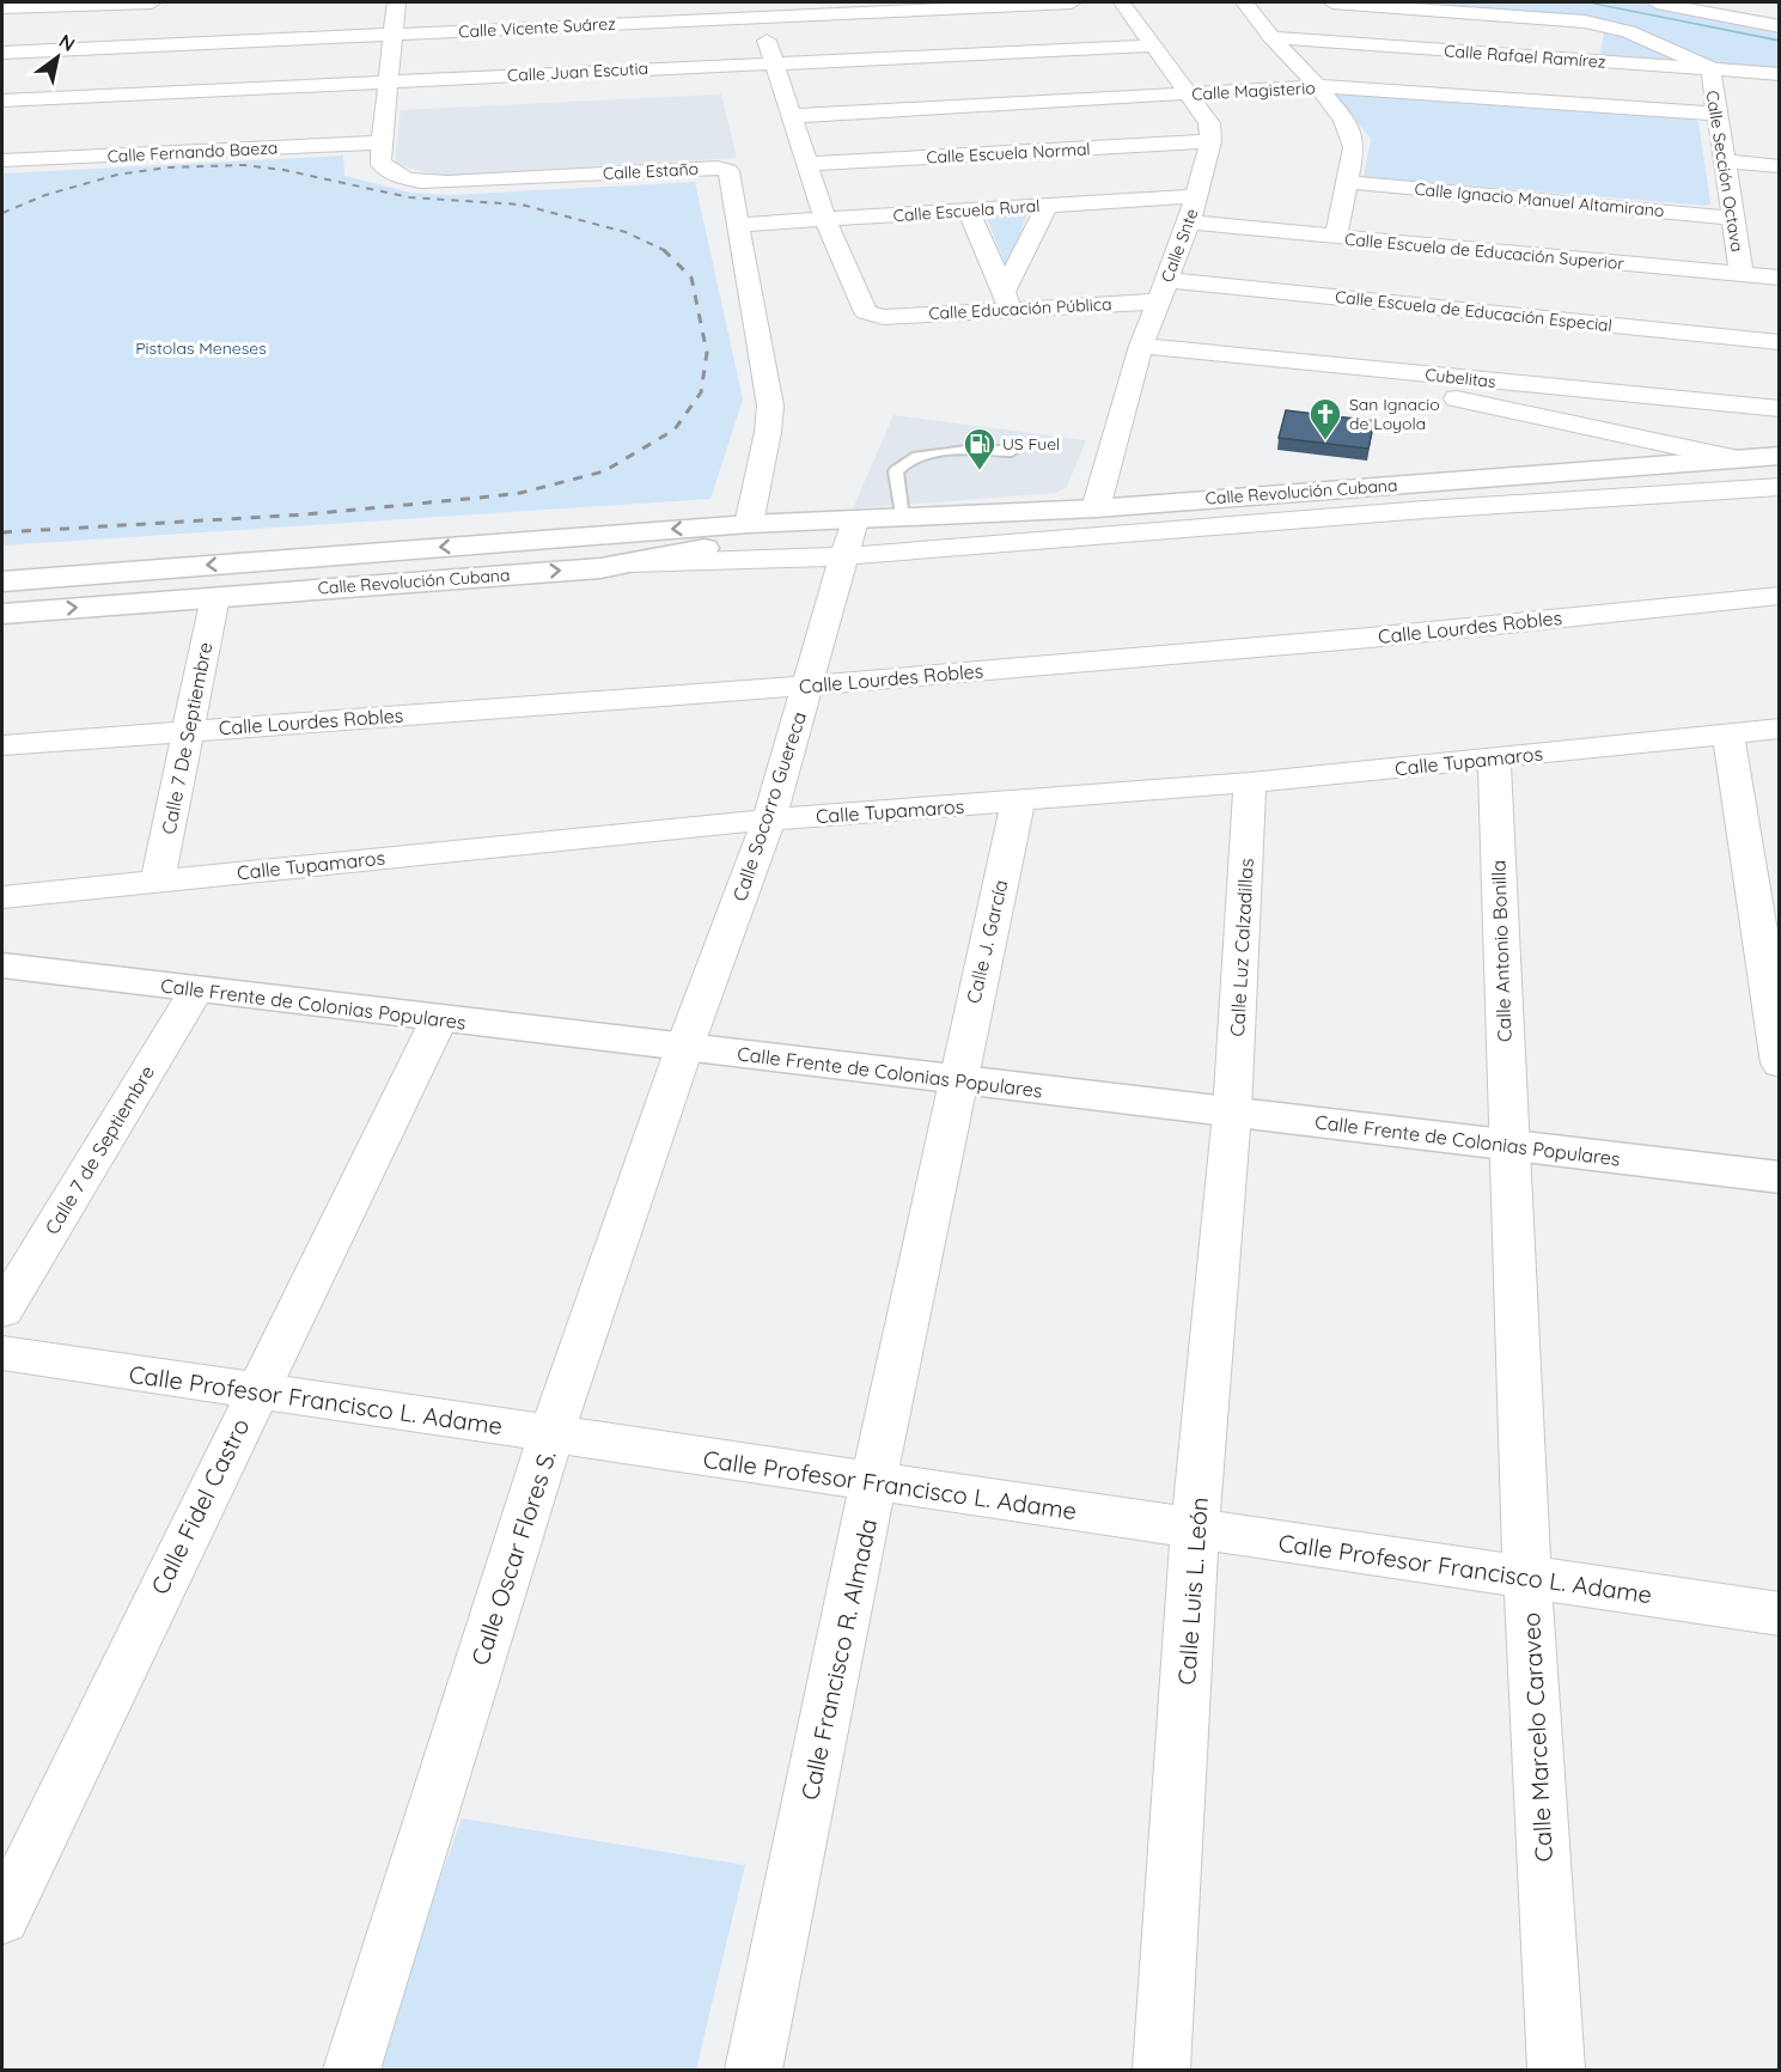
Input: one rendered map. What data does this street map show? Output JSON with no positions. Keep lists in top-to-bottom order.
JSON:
{
  "streets": {
    "street": [
      "Calle Vicente Suárez",
      "Calle Rafael Ramírez",
      "Calle Juan Escutia",
      "Calle Magisterio",
      "Calle Fernando Baeza",
      "Calle Escuela Normal",
      "Calle Estaño",
      "Calle Sección Octava",
      "Calle Ignacio Manuel Altamirano",
      "Calle Escuela Rural",
      "Calle Snte",
      "Calle Escuela de Educación Superior",
      "Calle Educación Pública",
      "Calle Escuela de Educación Especial",
      "Cubelitas",
      "Calle Revolución Cubana",
      "Calle Lourdes Robles",
      "Calle 7 De Septiembre",
      "Calle Tupamaros",
      "Calle Socorro Guereca",
      "Calle J. García",
      "Calle Luz Calzadillas",
      "Calle Antonio Bonilla",
      "Calle Frente de Colonias Populares",
      "Calle 7 de Septiembre",
      "Calle Profesor Francisco L. Adame",
      "Calle Fidel Castro",
      "Calle Oscar Flores S.",
      "Calle Luis L. León",
      "Calle Francisco R. Almada",
      "Calle Marcelo Caraveo"
    ]
  },
  "crossings": [
    ["Calle Vicente Suárez", "Calle Estaño"],
    ["Calle Rafael Ramírez", "Calle Sección Octava"],
    ["Calle Juan Escutia", "Calle Estaño"],
    ["Calle Magisterio", "Calle Sección Octava"],
    ["Calle Fernando Baeza", "Calle Estaño"],
    ["Calle Escuela Normal", "Calle Snte"],
    ["Calle Estaño", "Calle Escuela Rural"],
    ["Calle Estaño", "Calle Revolución Cubana"],
    ["Calle Sección Octava", "Calle Ignacio Manuel Altamirano"],
    ["Calle Sección Octava", "Calle Escuela de Educación Superior"],
    ["Calle Escuela Rural", "Calle Snte"],
    ["Calle Escuela Rural", "Calle Educación Pública"],
    ["Calle Snte", "Calle Escuela de Educación Superior"],
    ["Calle Snte", "Calle Educación Pública"],
    ["Calle Snte", "Calle Escuela de Educación Especial"],
    ["Calle Snte", "Cubelitas"],
    ["Calle Snte", "Calle Revolución Cubana"],
    ["Calle Educación Pública", "Calle Escuela de Educación Especial"],
    ["Calle Revolución Cubana", "Calle 7 De Septiembre"],
    ["Calle Revolución Cubana", "Calle Socorro Guereca"],
    ["Calle Lourdes Robles", "Calle 7 De Septiembre"],
    ["Calle Lourdes Robles", "Calle Socorro Guereca"],
    ["Calle 7 De Septiembre", "Calle Tupamaros"],
    ["Calle Tupamaros", "Calle Socorro Guereca"],
    ["Calle Tupamaros", "Calle J. García"],
    ["Calle Tupamaros", "Calle Luz Calzadillas"],
    ["Calle Tupamaros", "Calle Antonio Bonilla"],
    ["Calle Socorro Guereca", "Calle Frente de Colonias Populares"],
    ["Calle Socorro Guereca", "Calle Oscar Flores S."],
    ["Calle J. García", "Calle Frente de Colonias Populares"],
    ["Calle J. García", "Calle Francisco R. Almada"],
    ["Calle Luz Calzadillas", "Calle Frente de Colonias Populares"],
    ["Calle Luz Calzadillas", "Calle Luis L. León"],
    ["Calle Antonio Bonilla", "Calle Frente de Colonias Populares"],
    ["Calle Antonio Bonilla", "Calle Marcelo Caraveo"],
    ["Calle Frente de Colonias Populares", "Calle 7 de Septiembre"],
    ["Calle Frente de Colonias Populares", "Calle Fidel Castro"],
    ["Calle Frente de Colonias Populares", "Calle Oscar Flores S."],
    ["Calle Frente de Colonias Populares", "Calle Luis L. León"],
    ["Calle Frente de Colonias Populares", "Calle Francisco R. Almada"],
    ["Calle Frente de Colonias Populares", "Calle Marcelo Caraveo"],
    ["Calle Profesor Francisco L. Adame", "Calle Fidel Castro"],
    ["Calle Profesor Francisco L. Adame", "Calle Oscar Flores S."],
    ["Calle Profesor Francisco L. Adame", "Calle Luis L. León"],
    ["Calle Profesor Francisco L. Adame", "Calle Francisco R. Almada"],
    ["Calle Profesor Francisco L. Adame", "Calle Marcelo Caraveo"]
  ],
  "parks": ["Pistolas Meneses"],
  "places": {
    "church": ["San Ignacio de Loyola"],
    "fuel station": ["US Fuel"]
  },
  "north": "top right"
}
